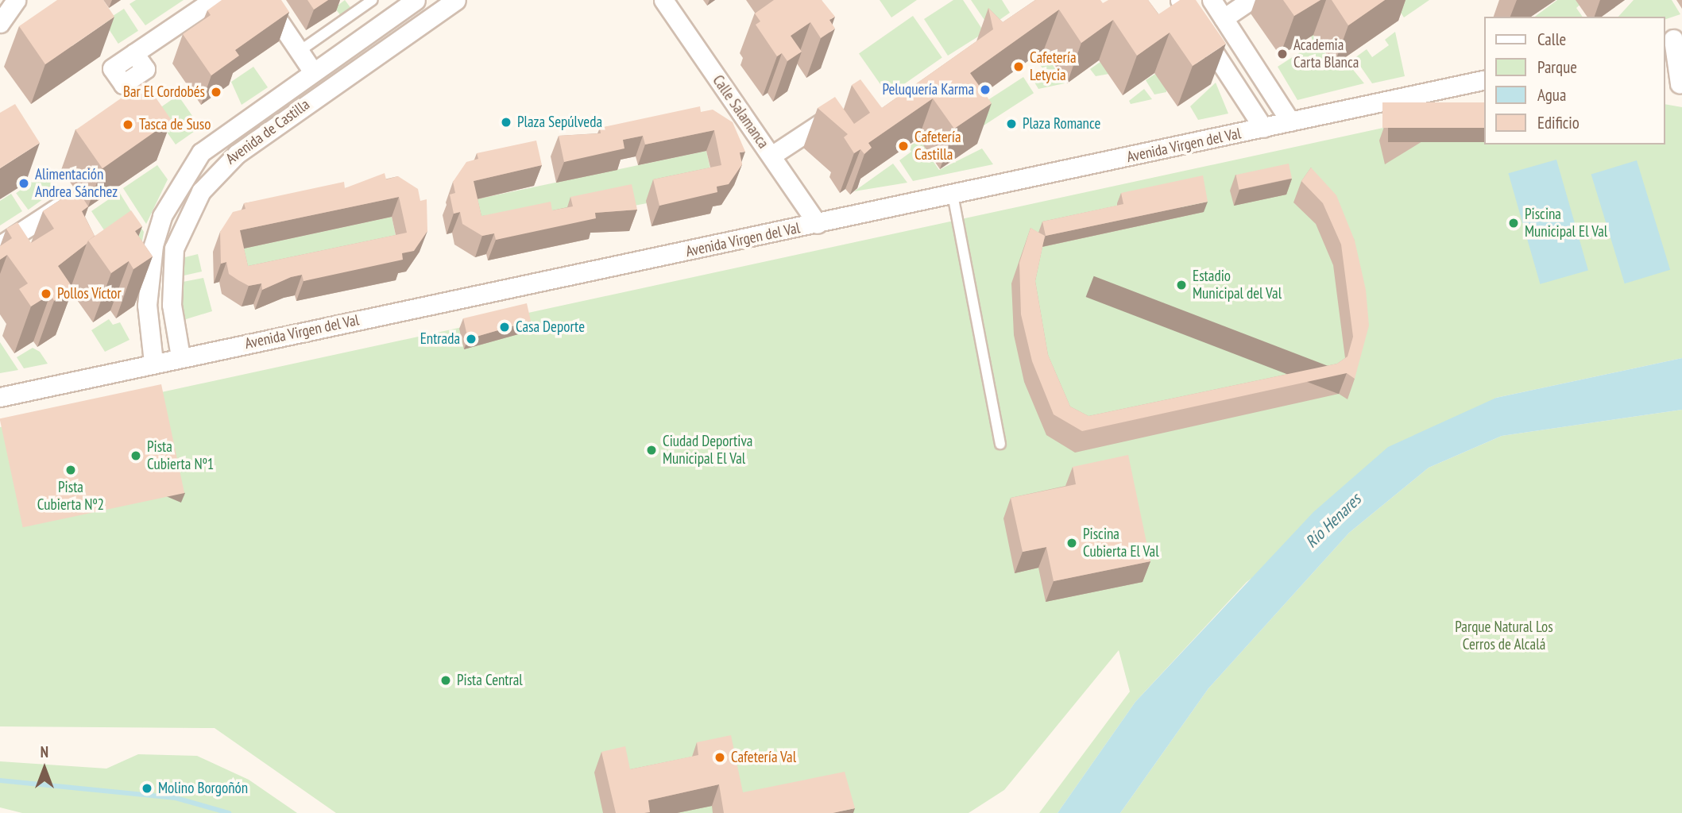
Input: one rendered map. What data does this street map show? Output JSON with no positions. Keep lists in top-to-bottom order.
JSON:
{
  "streets": {
    "street": ["Calle Salamanca", "Avenida de Castilla", "Avenida Virgen del Val"]
  },
  "crossings": [
    ["Calle Salamanca", "Avenida Virgen del Val"],
    ["Avenida de Castilla", "Avenida Virgen del Val"]
  ],
  "water": ["Río Henares"],
  "parks": ["Parque Natural Los Cerros de Alcalá"],
  "places": [
    "Academia Carta Blanca",
    "Cafetería Letycia",
    "Peluquería Karma",
    "Bar El Cordobés",
    "Plaza Sepúlveda",
    "Plaza Romance",
    "Tasca de Suso",
    "Cafetería Castilla",
    "Alimentación Andrea Sánchez",
    "Piscina Municipal El Val",
    "Estadio Municipal del Val",
    "Pollos Víctor",
    "Casa Deporte",
    "Entrada",
    "Ciudad Deportiva Municipal El Val",
    "Pista Cubierta Nº1",
    "Pista Cubierta Nº2",
    "Piscina Cubierta El Val",
    "Pista Central",
    "Cafetería Val",
    "Molino Borgoñón"
  ],
  "legend": [
    "Calle",
    "Parque",
    "Agua",
    "Edificio"
  ],
  "north": "top"
}
